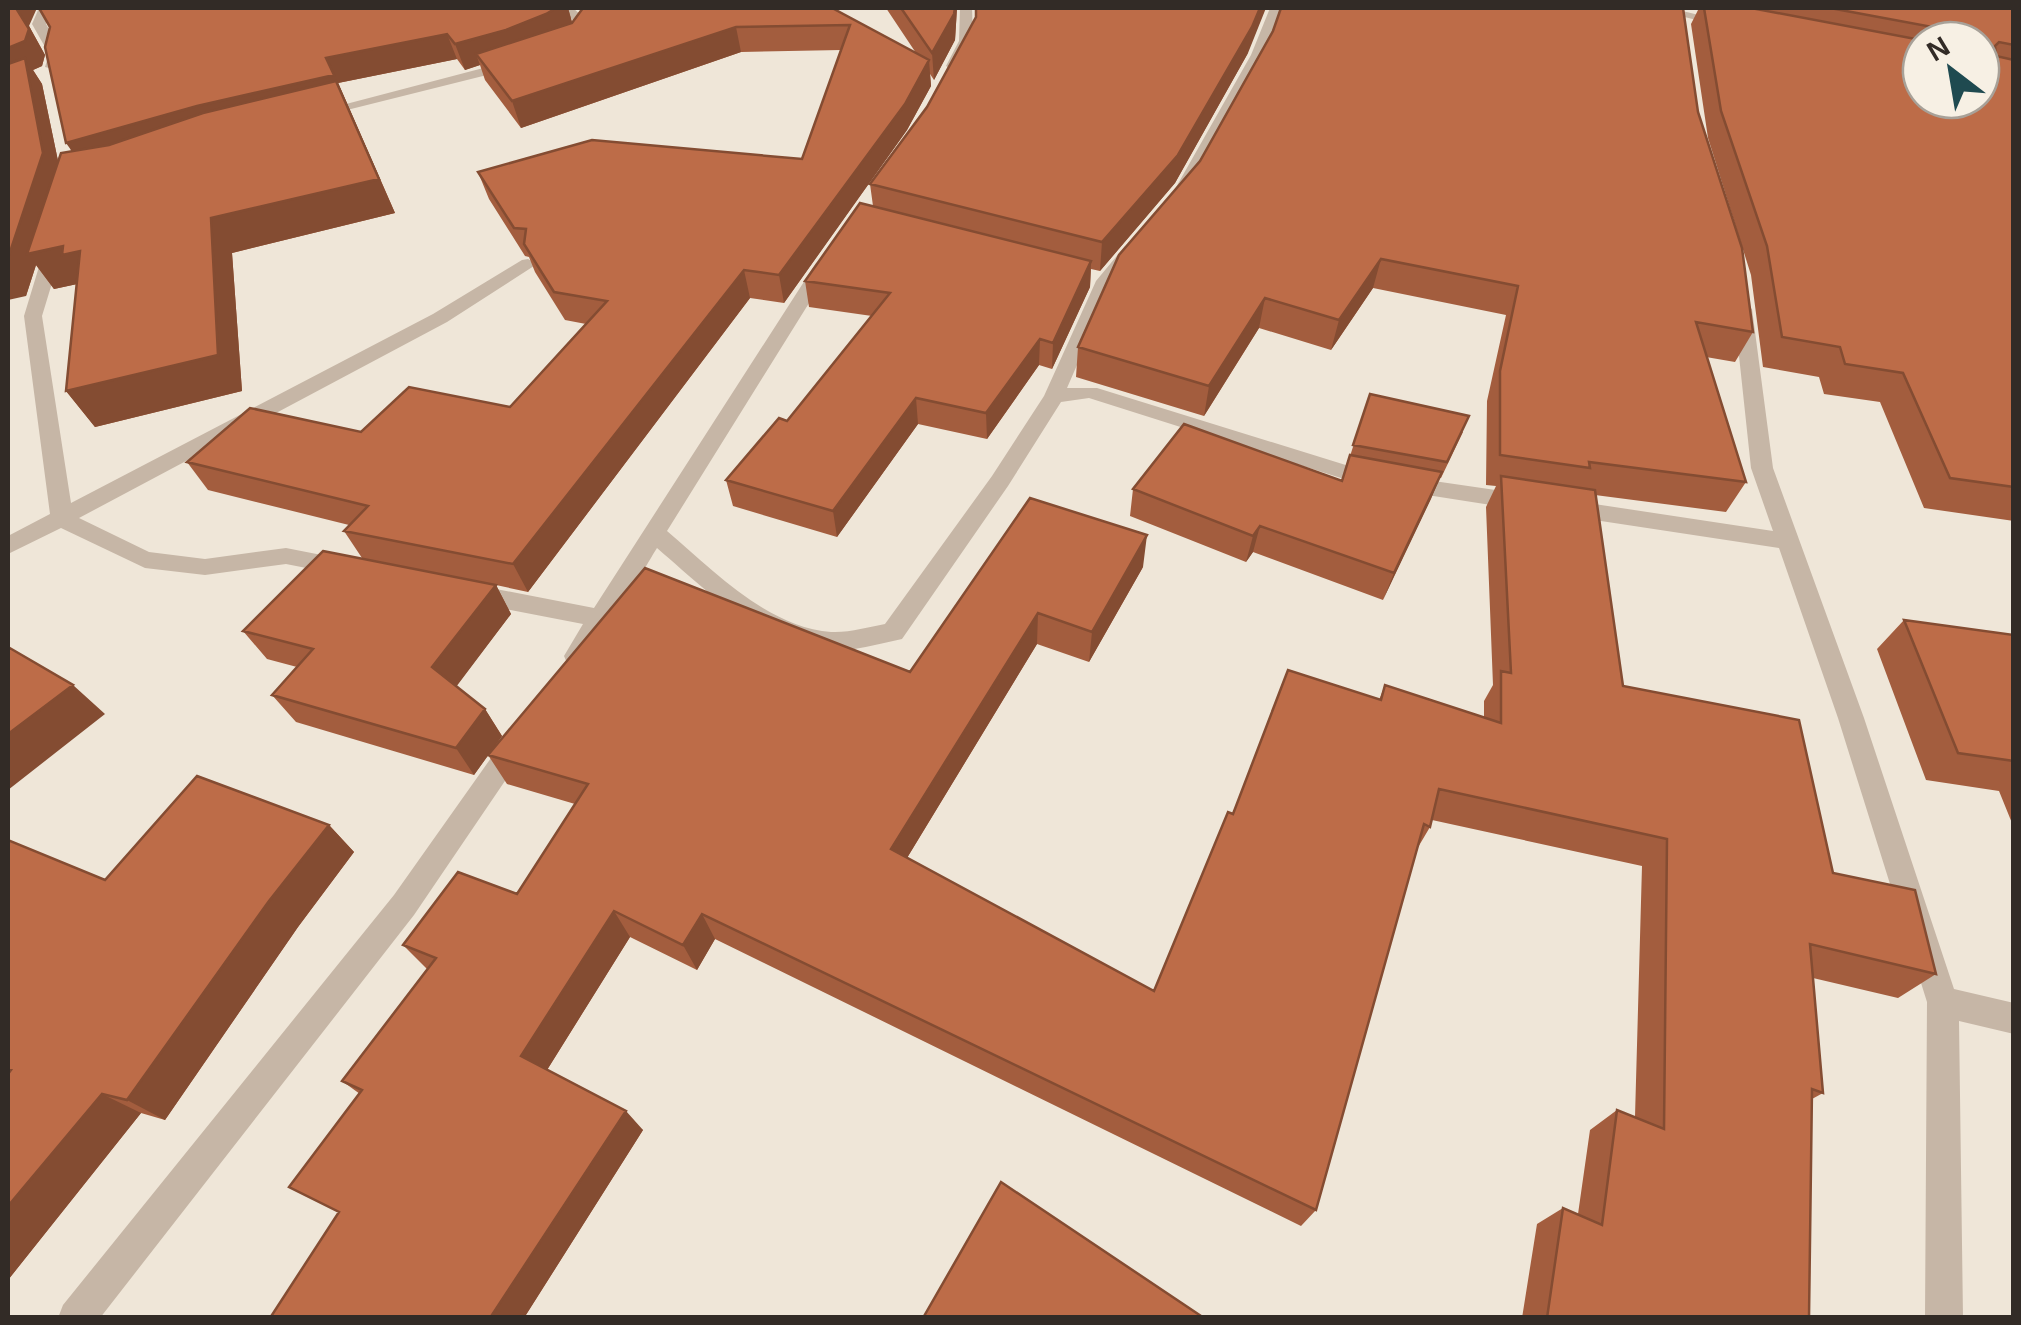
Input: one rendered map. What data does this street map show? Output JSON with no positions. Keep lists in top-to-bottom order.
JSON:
{
  "north": "top left"
}
